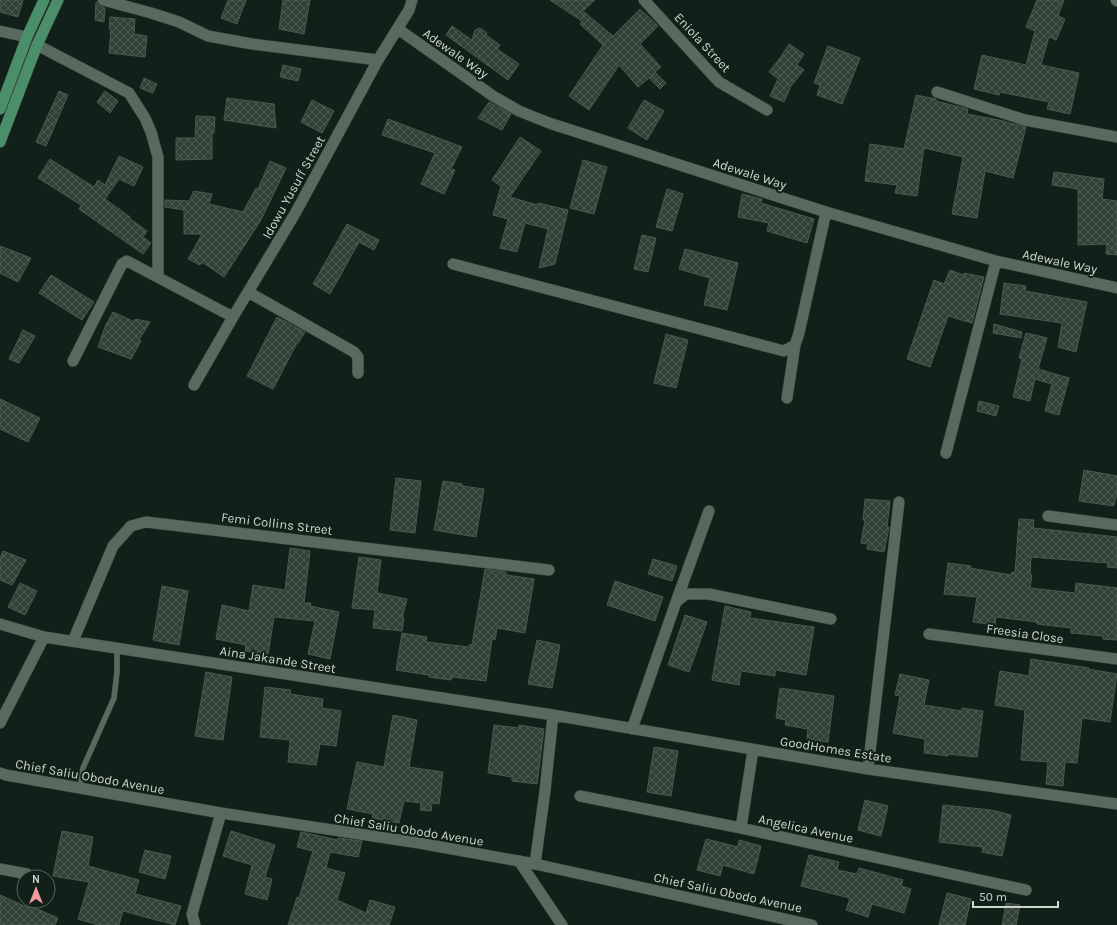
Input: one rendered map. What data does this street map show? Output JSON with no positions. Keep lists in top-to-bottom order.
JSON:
{
  "streets": {
    "street": [
      "Eniola Street",
      "Adewale Way",
      "Idowu Yusuff Street",
      "Femi Collins Street",
      "Freesia Close",
      "Aina Jakande Street",
      "GoodHomes Estate",
      "Chief Saliu Obodo Avenue",
      "Angelica Avenue"
    ]
  },
  "crossings": [
    ["Adewale Way", "Idowu Yusuff Street"],
    ["Femi Collins Street", "Aina Jakande Street"],
    ["Aina Jakande Street", "GoodHomes Estate"]
  ],
  "scale_bar": "50 m",
  "north": "top"
}
